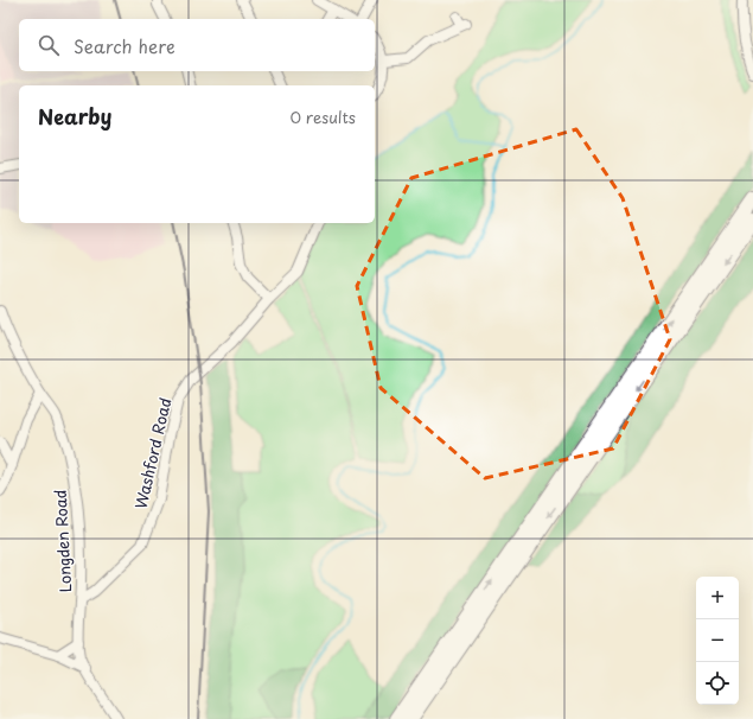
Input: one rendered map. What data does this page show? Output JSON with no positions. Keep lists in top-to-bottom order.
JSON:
{
  "streets": {
    "street": ["Washford Road", "Longden Road"]
  },
  "crossings": [
    ["Washford Road", "Longden Road"]
  ],
  "page": {
    "search": "Search here",
    "heading": ["Nearby", "0 results"],
    "map_buttons": ["+", "−"]
  }
}
